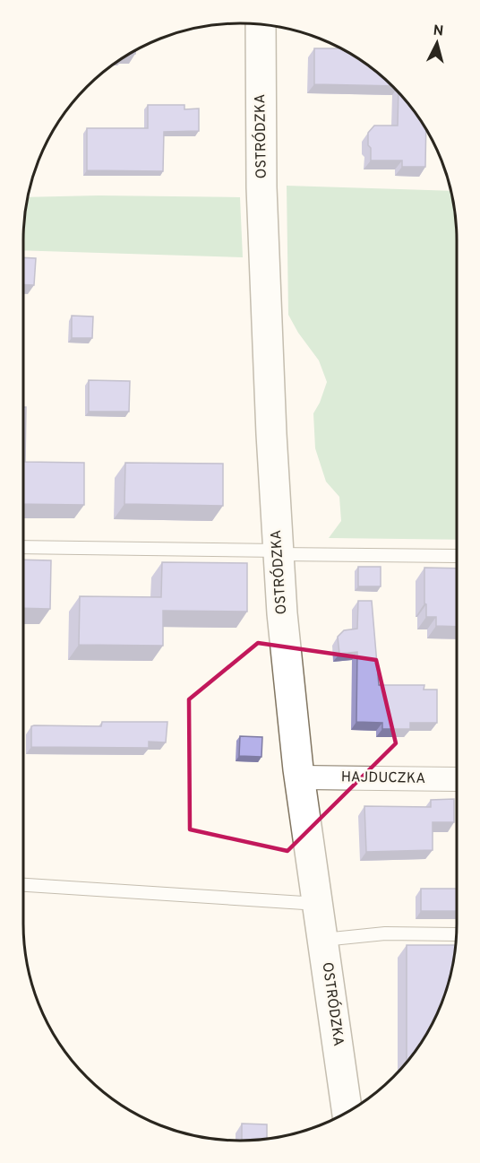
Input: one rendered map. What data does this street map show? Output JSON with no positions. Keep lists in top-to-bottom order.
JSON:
{
  "streets": {
    "street": ["OSTRÓDZKA", "HAJDUCZKA"]
  },
  "crossings": [
    ["OSTRÓDZKA", "HAJDUCZKA"]
  ],
  "north": "top"
}
